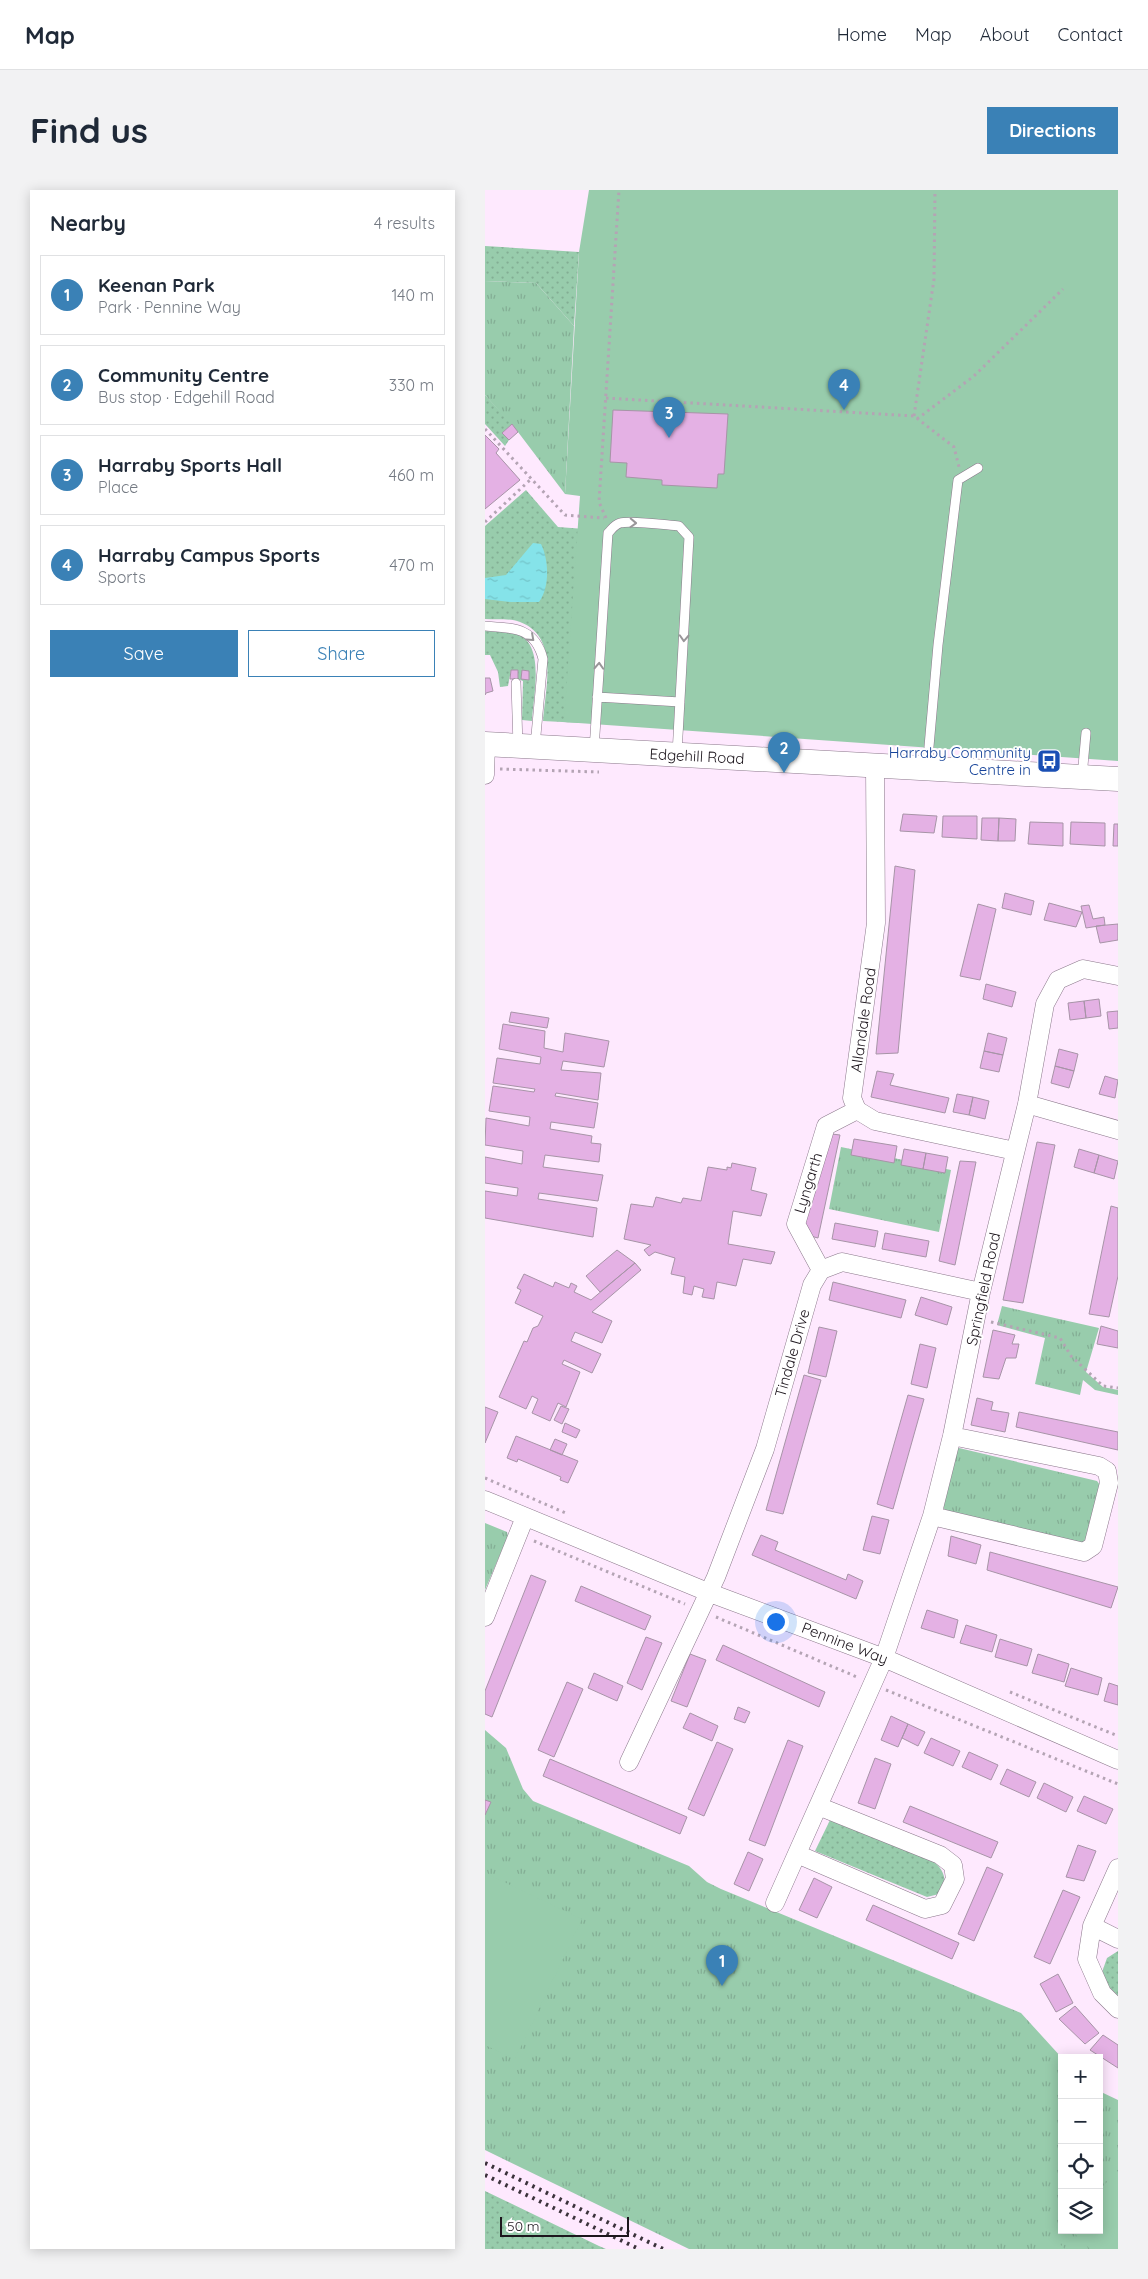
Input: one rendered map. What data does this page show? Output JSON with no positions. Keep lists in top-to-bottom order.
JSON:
{
  "streets": {
    "street": [
      "Edgehill Road",
      "Allandale Road",
      "Lyngarth",
      "Springfield Road",
      "Tindale Drive",
      "Pennine Way"
    ]
  },
  "crossings": [
    ["Edgehill Road", "Allandale Road"],
    ["Allandale Road", "Lyngarth"],
    ["Lyngarth", "Tindale Drive"],
    ["Springfield Road", "Pennine Way"],
    ["Tindale Drive", "Pennine Way"]
  ],
  "places": {
    "bus stop": ["Harraby Community Centre in"]
  },
  "scale_bar": "50 m",
  "page": {
    "header": "Map",
    "nav": [
      "Home",
      "Map",
      "About",
      "Contact"
    ],
    "buttons": [
      "Directions",
      ["Save", "Share"]
    ],
    "title": "Find us",
    "heading": ["Nearby", "4 results"],
    "list": [
      {
        "mark": "1",
        "name": "Keenan Park",
        "note": "Park · Pennine Way",
        "value": "140 m"
      },
      {
        "mark": "2",
        "name": "Community Centre",
        "note": "Bus stop · Edgehill Road",
        "value": "330 m"
      },
      {
        "mark": "3",
        "name": "Harraby Sports Hall",
        "note": "Place",
        "value": "460 m"
      },
      {
        "mark": "4",
        "name": "Harraby Campus Sports",
        "note": "Sports",
        "value": "470 m"
      }
    ],
    "pins": [
      "4",
      "3",
      "2",
      "1"
    ],
    "map_buttons": ["+", "−"],
    "scale": "50 m"
  }
}
